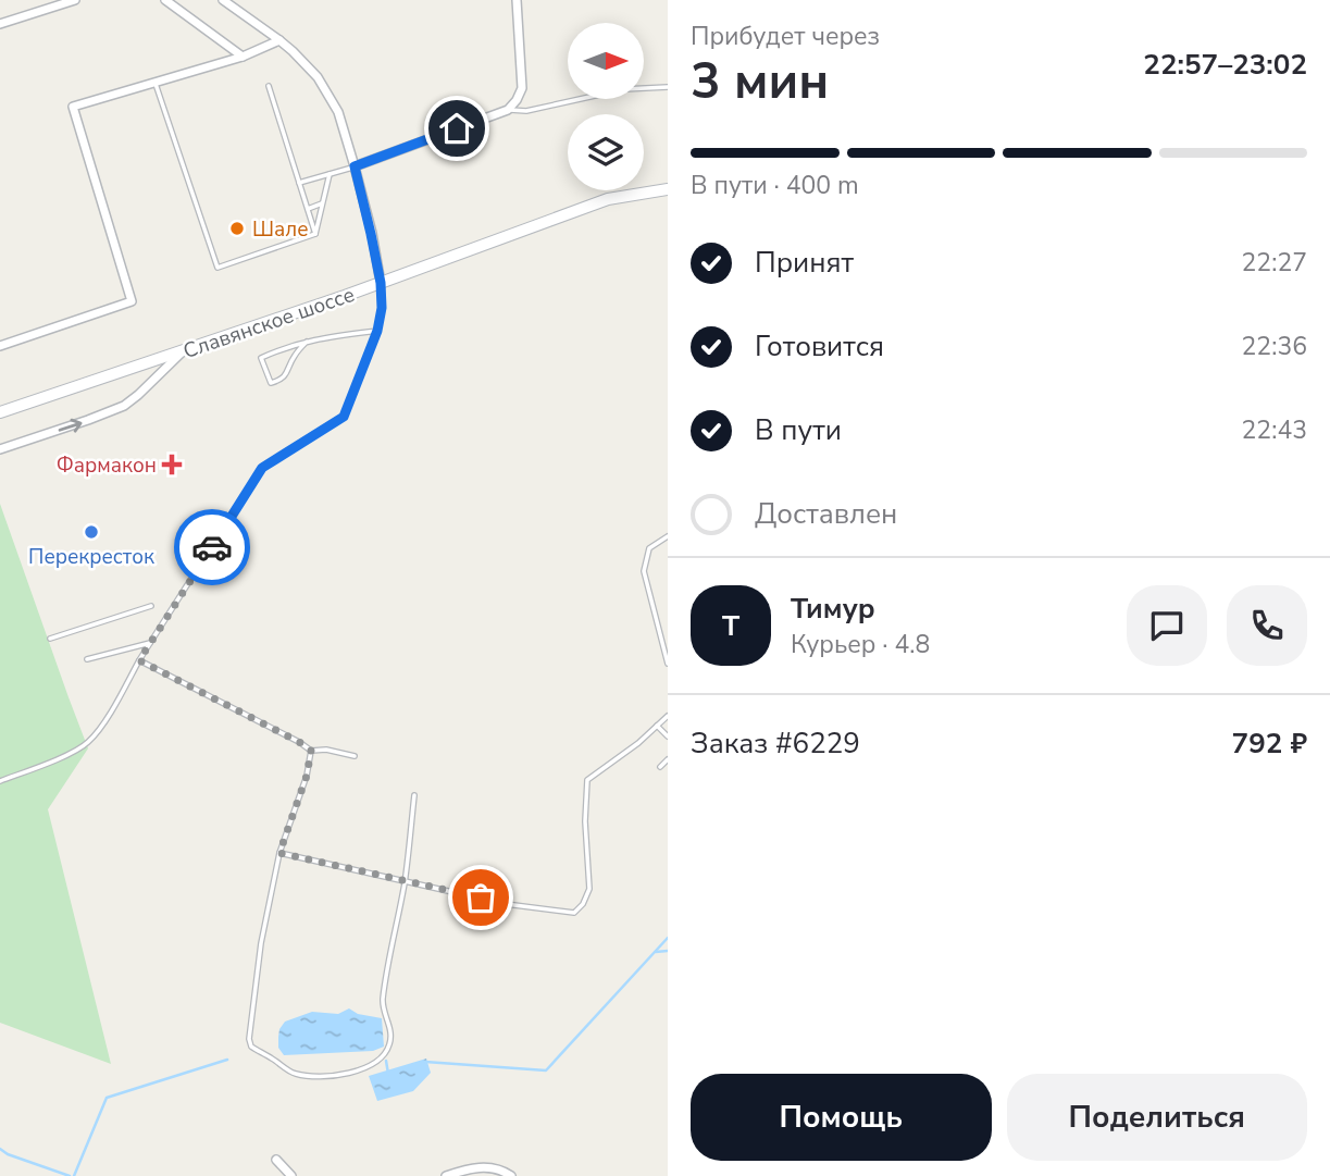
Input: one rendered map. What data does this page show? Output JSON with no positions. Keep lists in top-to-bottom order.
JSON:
{
  "streets": {
    "main road": ["Славянское шоссе"]
  },
  "places": {
    "other": ["Шале", "Перекресток"],
    "health": ["Фармакон"]
  },
  "north": "right",
  "page": {
    "heading": ["3 мин", "Прибудет через", "22:57–23:02"],
    "panel": [
      "Тимур",
      "Курьер · 4.8",
      "Заказ #6229",
      "792 ₽"
    ],
    "bar": "В пути · 400 m",
    "list": [
      ["Принят", "22:27"],
      ["Готовится", "22:36"],
      ["В пути", "22:43"],
      "Доставлен"
    ],
    "round": "Т",
    "buttons": ["Помощь", "Поделиться"]
  }
}
